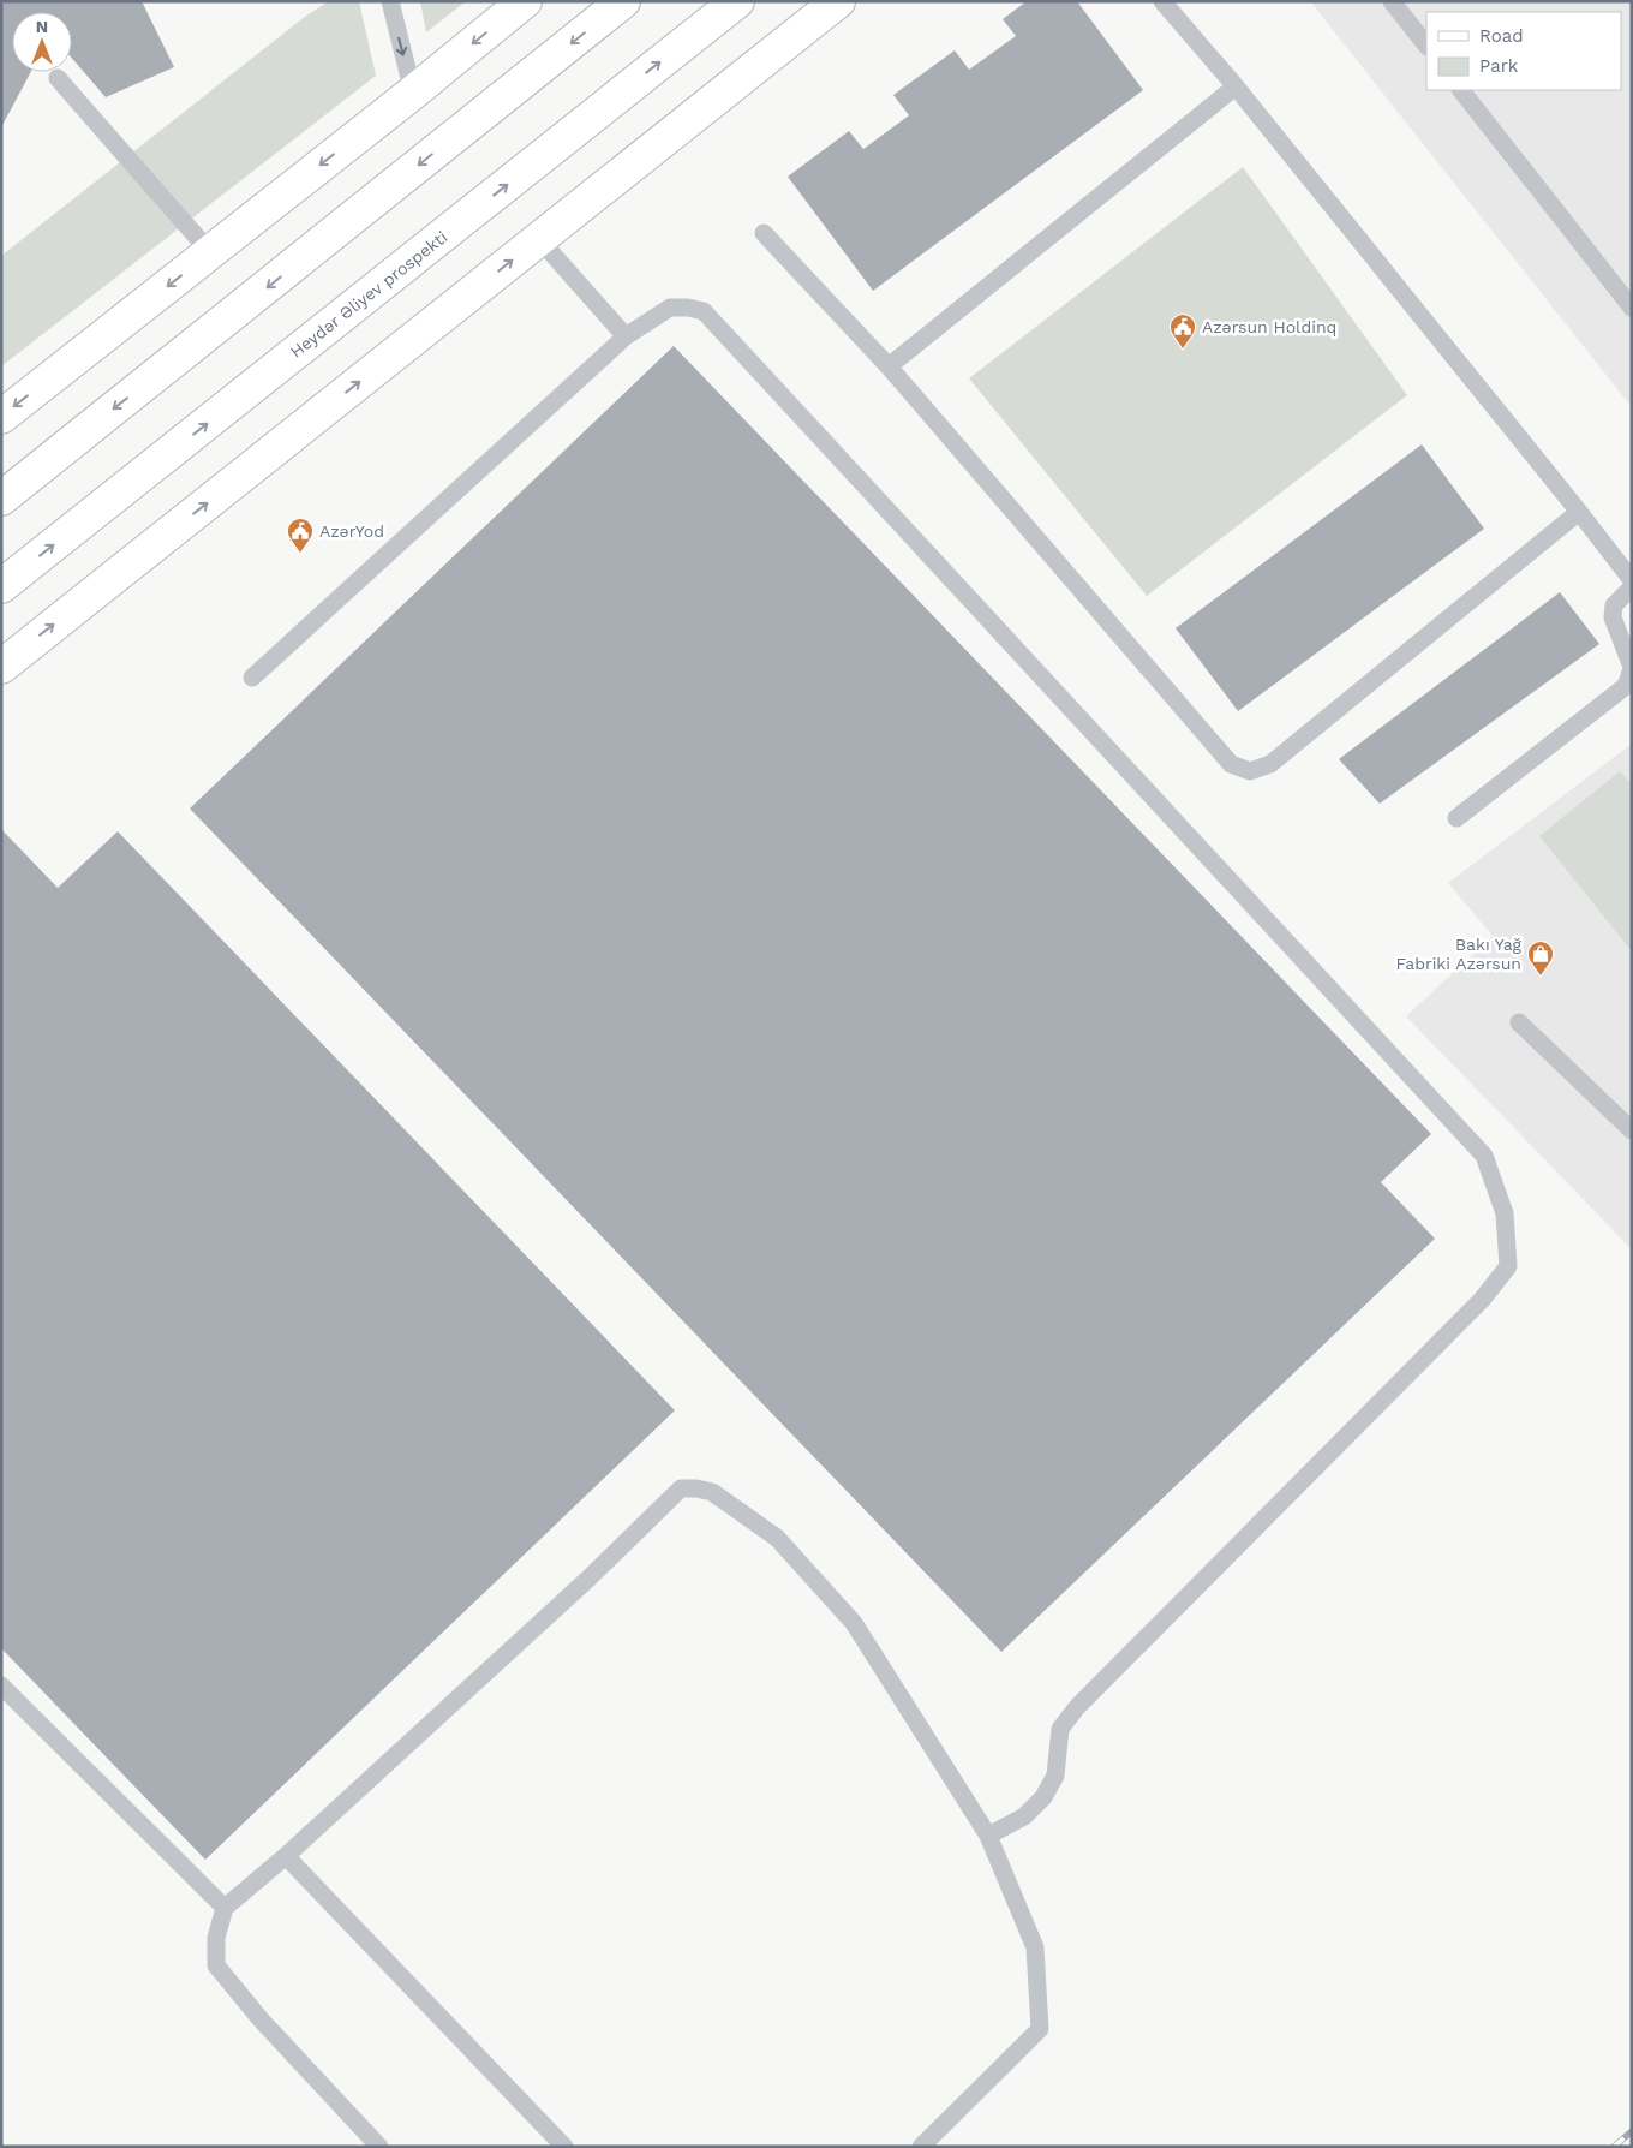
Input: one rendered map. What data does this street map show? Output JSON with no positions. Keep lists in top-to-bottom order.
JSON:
{
  "streets": {
    "main road": ["Heydər Əliyev prospekti"]
  },
  "places": {
    "public building": ["Azərsun Holdinq", "AzərYod"],
    "shop": ["Bakı Yağ Fabriki Azərsun"]
  },
  "legend": ["Road", "Park"],
  "north": "top"
}
